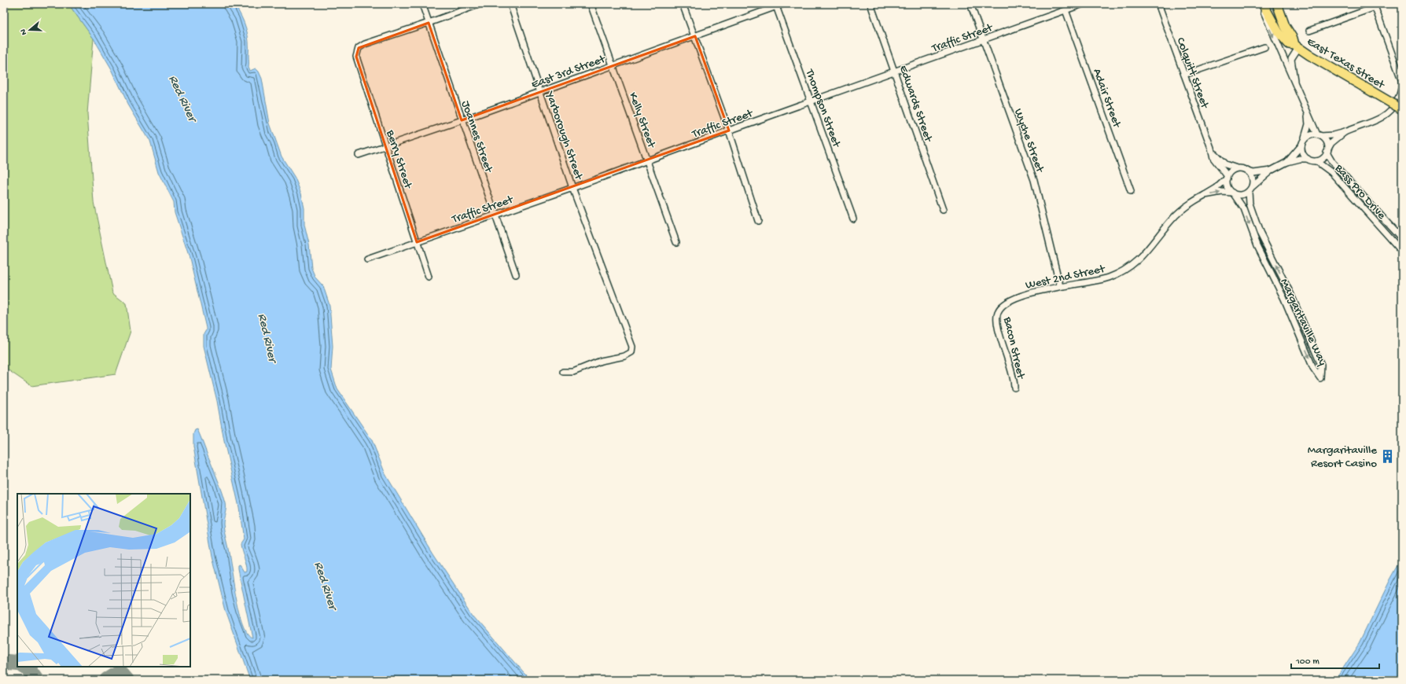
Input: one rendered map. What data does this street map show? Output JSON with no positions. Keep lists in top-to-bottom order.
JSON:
{
  "streets": {
    "main road": ["East Texas Street"],
    "street": [
      "Traffic Street",
      "East 3rd Street",
      "Colquitt Street",
      "Adair Street",
      "Edwards Street",
      "Thompson Street",
      "Kelly Street",
      "Yarborough Street",
      "Joannes Street",
      "Wyche Street",
      "Berry Street",
      "Bass Pro Drive",
      "West 2nd Street",
      "Margaritaville Way",
      "Bacon Street"
    ]
  },
  "crossings": [
    ["Traffic Street", "Adair Street"],
    ["Traffic Street", "Edwards Street"],
    ["Traffic Street", "Thompson Street"],
    ["Traffic Street", "Kelly Street"],
    ["Traffic Street", "Yarborough Street"],
    ["Traffic Street", "Joannes Street"],
    ["Traffic Street", "Wyche Street"],
    ["Traffic Street", "Berry Street"],
    ["East 3rd Street", "Thompson Street"],
    ["East 3rd Street", "Kelly Street"],
    ["East 3rd Street", "Yarborough Street"],
    ["East 3rd Street", "Joannes Street"],
    ["East 3rd Street", "Berry Street"],
    ["Colquitt Street", "West 2nd Street"],
    ["Colquitt Street", "Margaritaville Way"],
    ["Joannes Street", "Berry Street"],
    ["Wyche Street", "West 2nd Street"],
    ["West 2nd Street", "Margaritaville Way"],
    ["West 2nd Street", "Bacon Street"]
  ],
  "water": ["Red River"],
  "places": {
    "building": ["Margaritaville Resort Casino"]
  },
  "scale_bar": "100 m",
  "north": "left"
}
